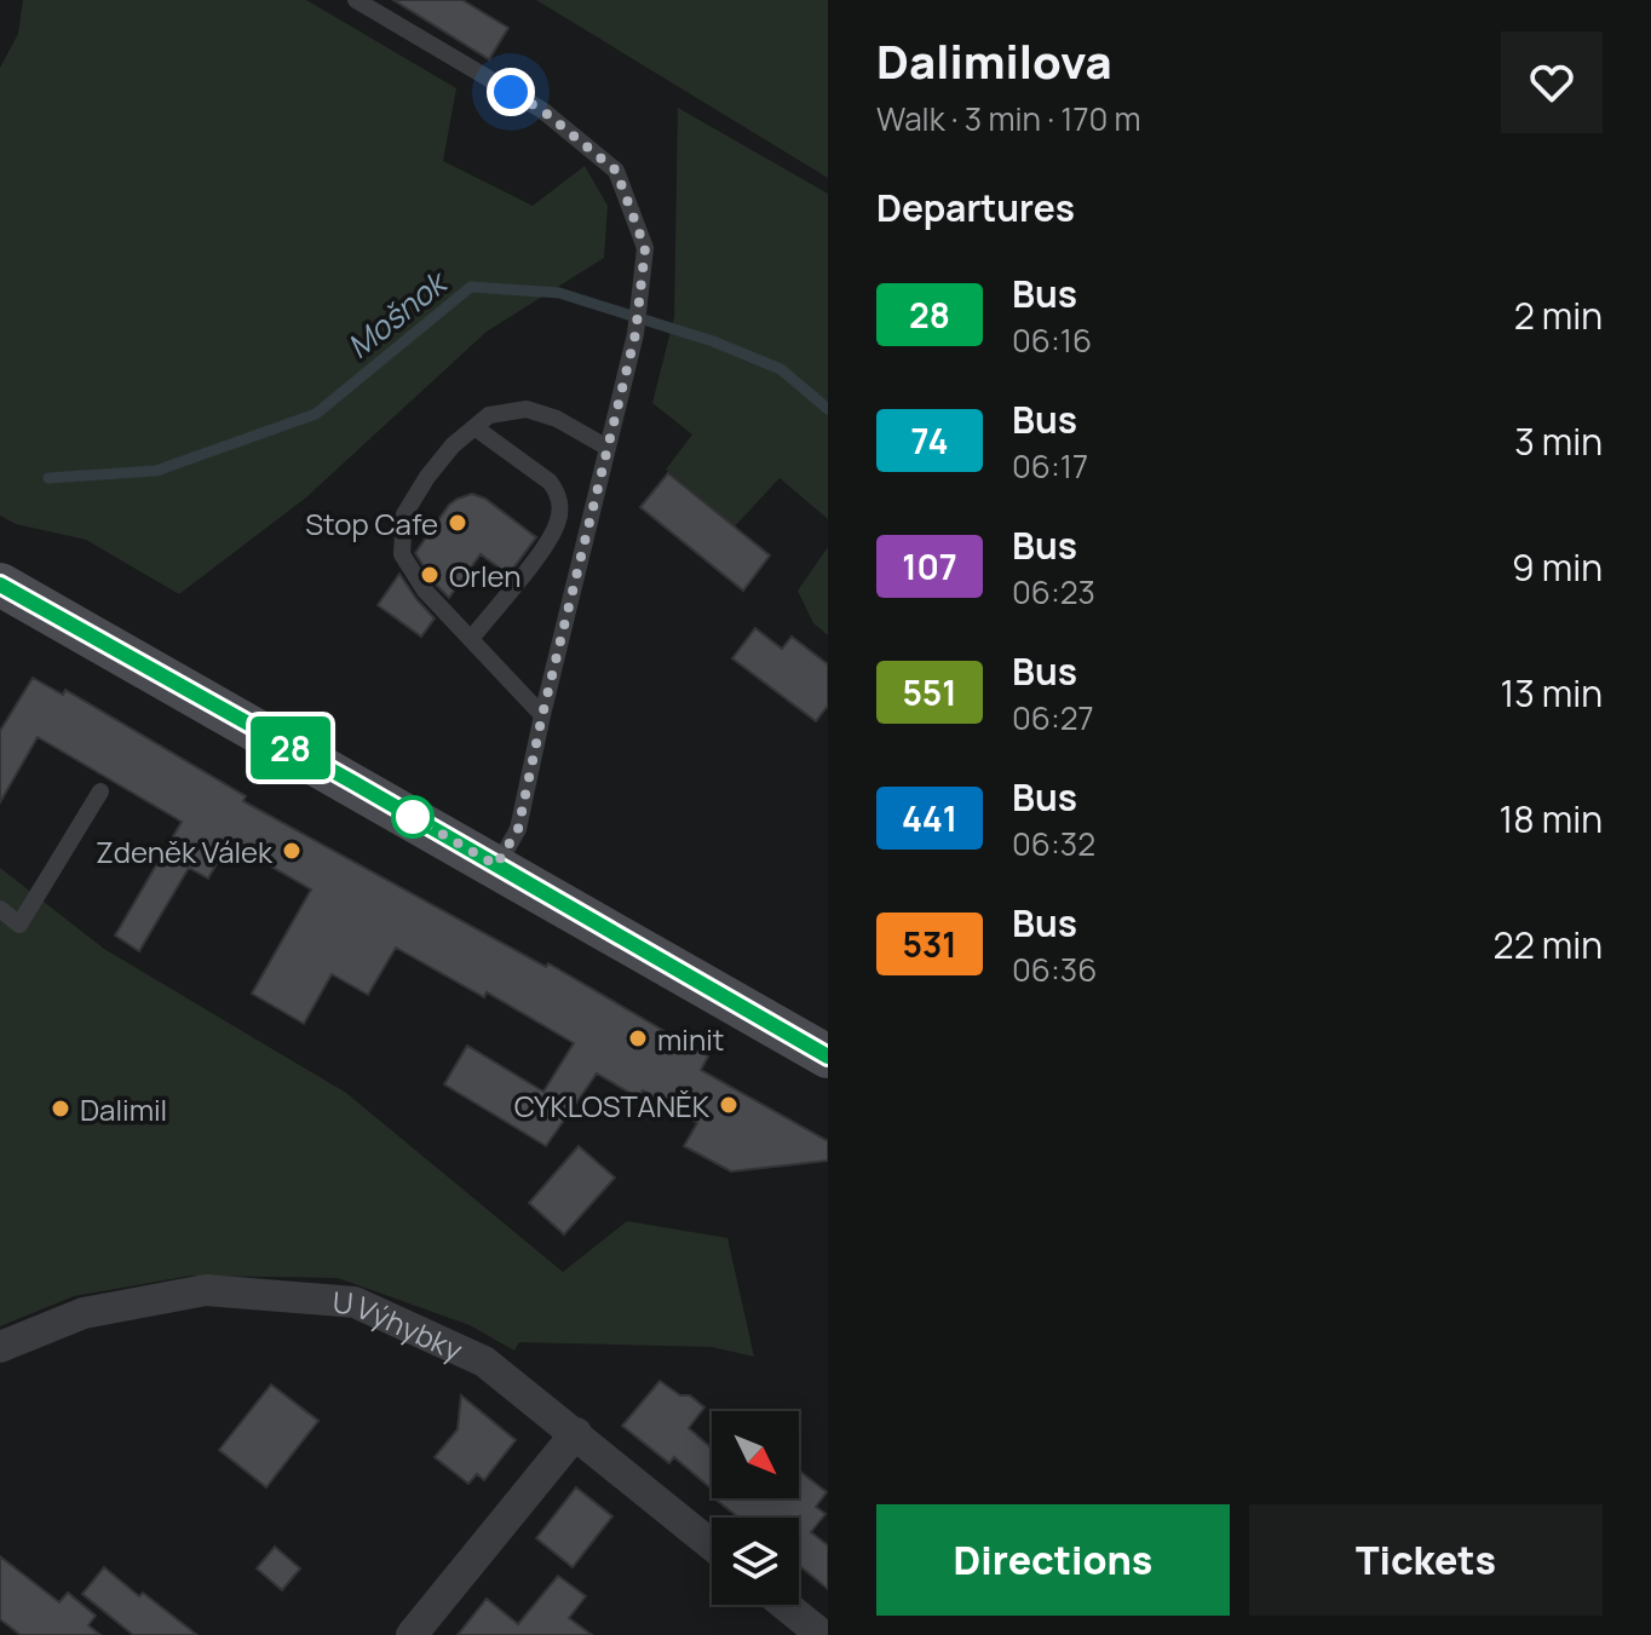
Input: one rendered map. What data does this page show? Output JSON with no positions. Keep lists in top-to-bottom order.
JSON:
{
  "streets": {
    "street": ["U Výhybky"]
  },
  "water": ["Mošnok"],
  "places": [
    "Stop Cafe",
    "Orlen",
    "Zdeněk Válek",
    "minit",
    "CYKLOSTANĚK",
    "Dalimil"
  ],
  "lines": ["bus line 28"],
  "north": "bottom right",
  "page": {
    "on_map": "28",
    "heading": [
      ["Dalimilova", "Walk · 3 min · 170 m"],
      "Departures"
    ],
    "list": [
      {
        "mark": "28",
        "name": "Bus",
        "note": "06:16",
        "value": "2 min"
      },
      {
        "mark": "74",
        "name": "Bus",
        "note": "06:17",
        "value": "3 min"
      },
      {
        "mark": "107",
        "name": "Bus",
        "note": "06:23",
        "value": "9 min"
      },
      {
        "mark": "551",
        "name": "Bus",
        "note": "06:27",
        "value": "13 min"
      },
      {
        "mark": "441",
        "name": "Bus",
        "note": "06:32",
        "value": "18 min"
      },
      {
        "mark": "531",
        "name": "Bus",
        "note": "06:36",
        "value": "22 min"
      }
    ],
    "buttons": ["Directions", "Tickets"]
  }
}
